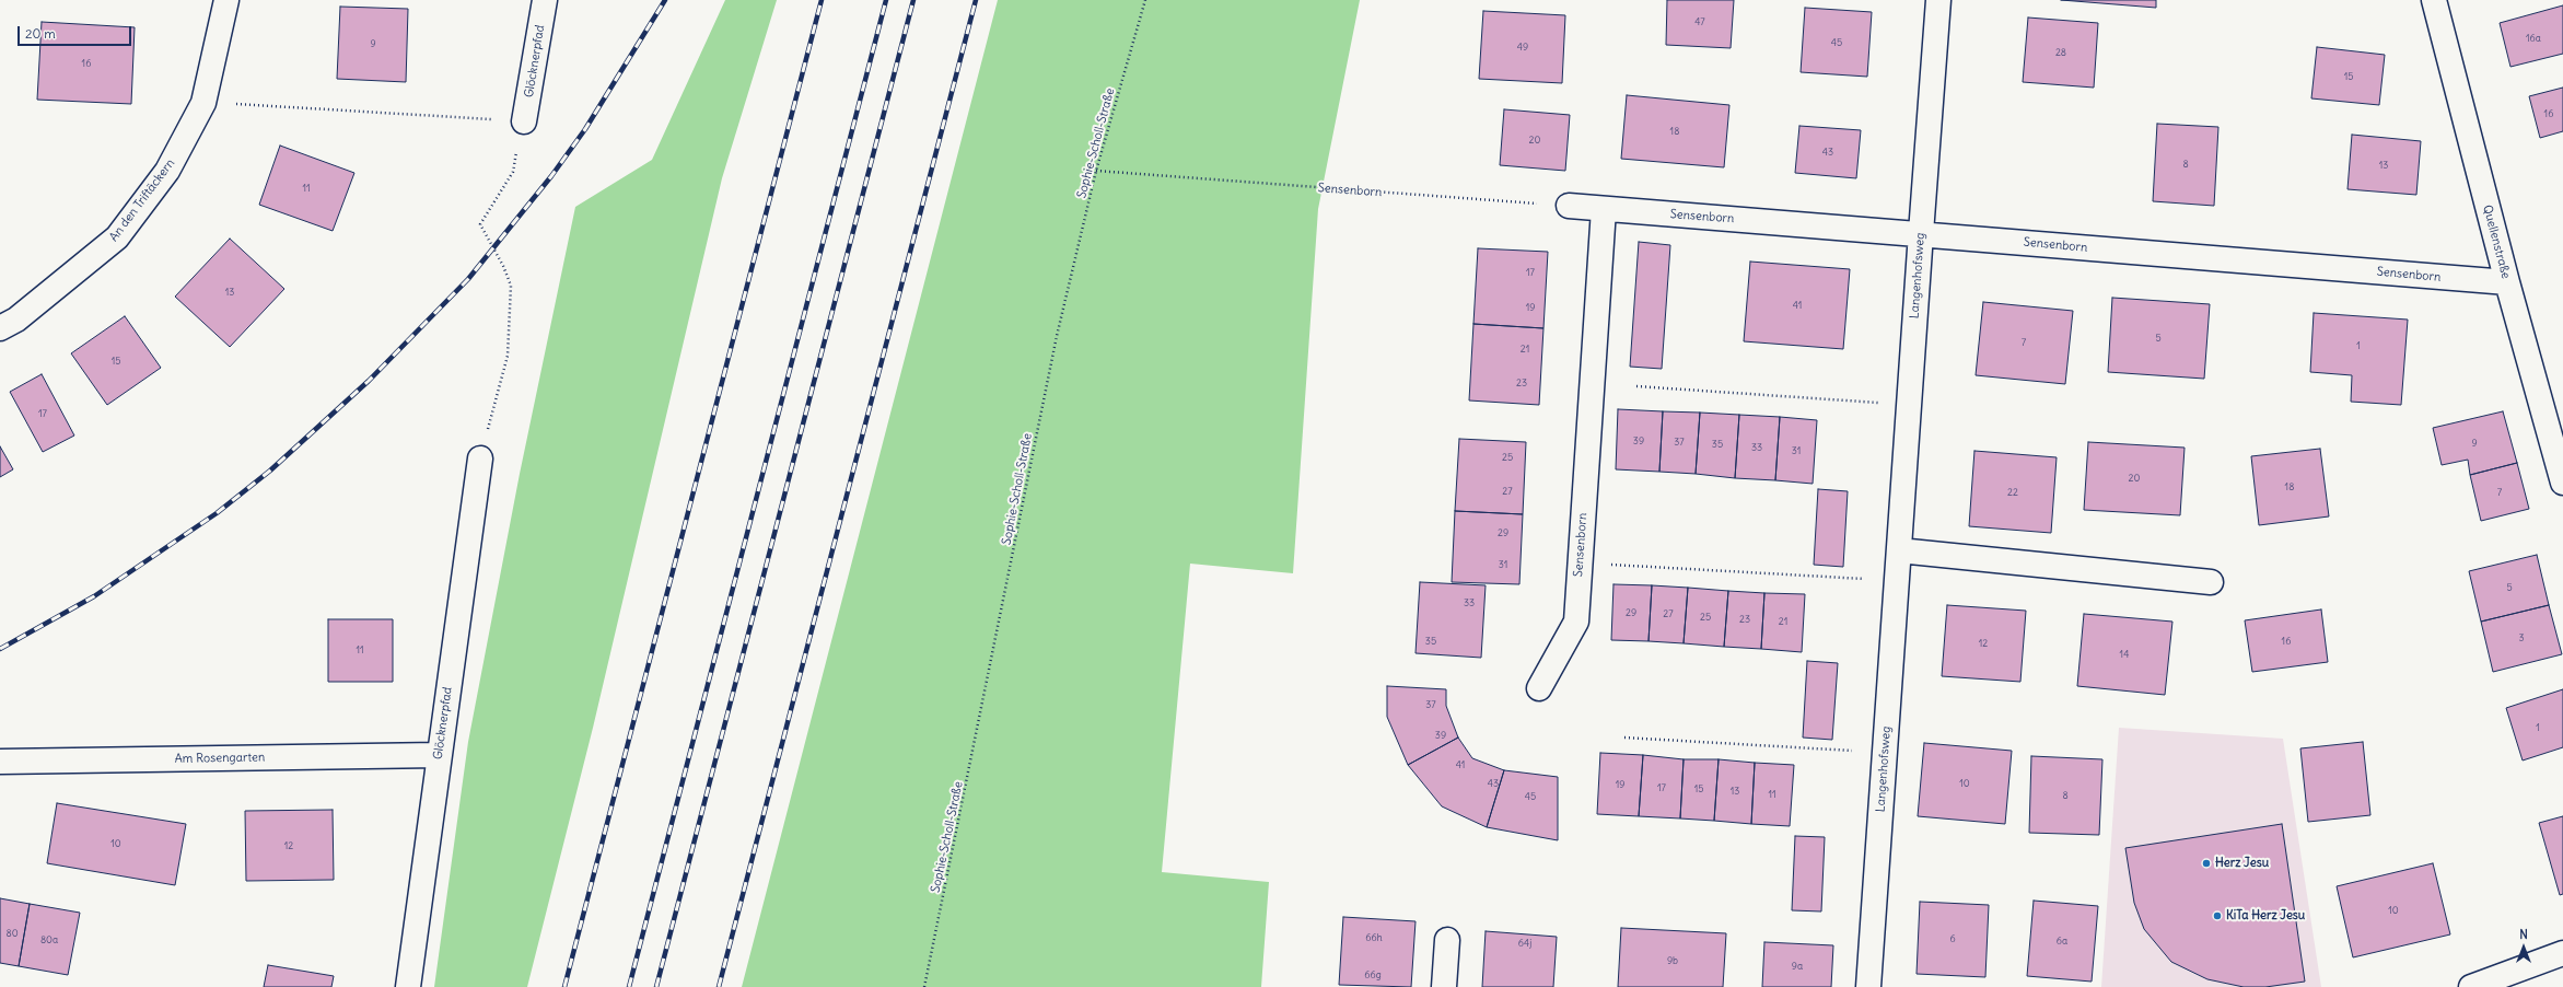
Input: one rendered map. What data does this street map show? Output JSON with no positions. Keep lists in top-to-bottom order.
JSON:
{
  "streets": {
    "street": [
      "Glöcknerpfad",
      "Sensenborn",
      "An den Triftäckern",
      "Quellenstraße",
      "Langenhofsweg",
      "Am Rosengarten"
    ],
    "path": ["Sophie-Scholl-Straße"]
  },
  "crossings": [
    ["Glöcknerpfad", "Am Rosengarten"],
    ["Sophie-Scholl-Straße", "Sensenborn"],
    ["Sensenborn", "Quellenstraße"],
    ["Sensenborn", "Langenhofsweg"]
  ],
  "places": ["Herz Jesu", "KiTa Herz Jesu"],
  "house_numbers": [
    "47",
    "16a",
    "45",
    "9",
    "49",
    "28",
    "16",
    "15",
    "16",
    "18",
    "20",
    "43",
    "8",
    "13",
    "11",
    "17",
    "13",
    "41",
    "19",
    "5",
    "7",
    "1",
    "21",
    "15",
    "23",
    "17",
    "39",
    "37",
    "9",
    "35",
    "33",
    "31",
    "25",
    "20",
    "18",
    "27",
    "22",
    "7",
    "29",
    "31",
    "5",
    "33",
    "29",
    "27",
    "25",
    "23",
    "21",
    "3",
    "35",
    "16",
    "12",
    "11",
    "14",
    "37",
    "1",
    "39",
    "41",
    "43",
    "10",
    "19",
    "17",
    "15",
    "13",
    "11",
    "8",
    "45",
    "10",
    "12",
    "10",
    "80",
    "66h",
    "6",
    "80a",
    "6a",
    "64j",
    "9b",
    "9a",
    "66g"
  ],
  "scale_bar": "20 m",
  "north": "top"
}
